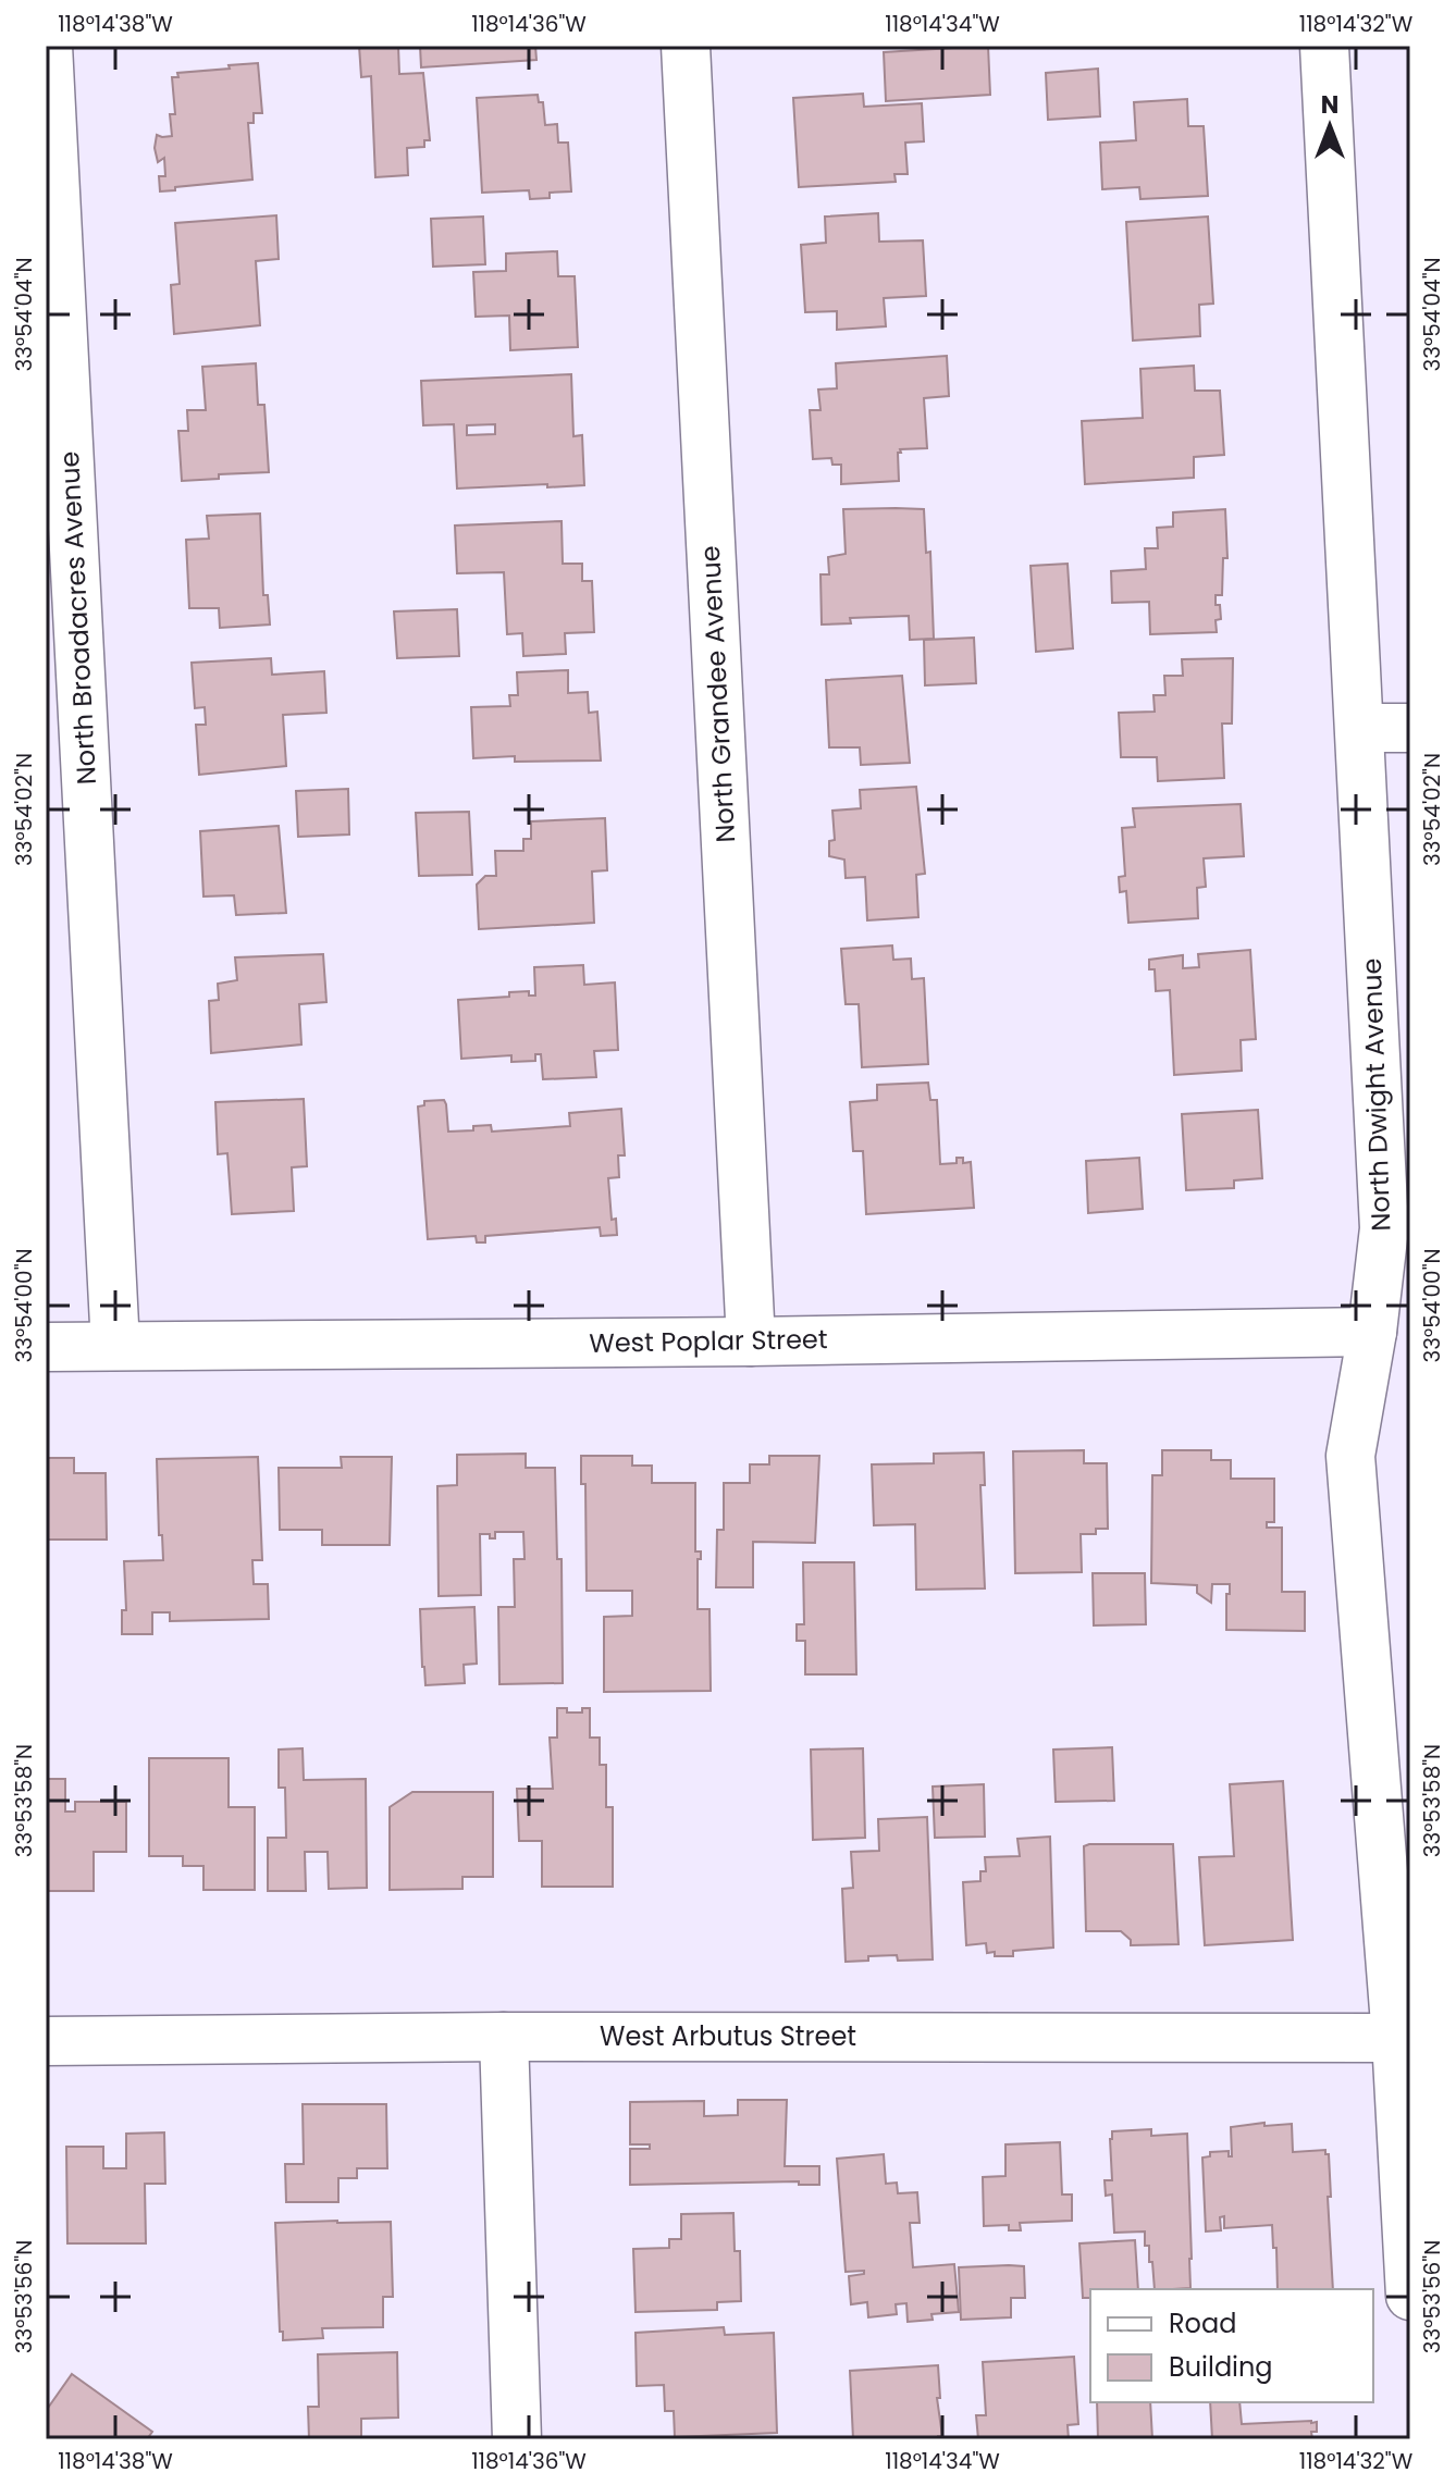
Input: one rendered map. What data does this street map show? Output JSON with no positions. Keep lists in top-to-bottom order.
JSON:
{
  "streets": {
    "street": [
      "North Broadacres Avenue",
      "North Grandee Avenue",
      "North Dwight Avenue",
      "West Poplar Street",
      "West Arbutus Street"
    ]
  },
  "crossings": [
    ["North Broadacres Avenue", "West Poplar Street"],
    ["North Grandee Avenue", "West Poplar Street"],
    ["North Dwight Avenue", "West Poplar Street"],
    ["North Dwight Avenue", "West Arbutus Street"]
  ],
  "legend": ["Road", "Building"],
  "north": "top",
  "coordinates": [
    "118°14'38\"W",
    "118°14'36\"W",
    "118°14'34\"W",
    "118°14'32\"W",
    "33°54'04\"N",
    "33°54'02\"N",
    "33°54'00\"N",
    "33°53'58\"N",
    "33°53'56\"N"
  ]
}
